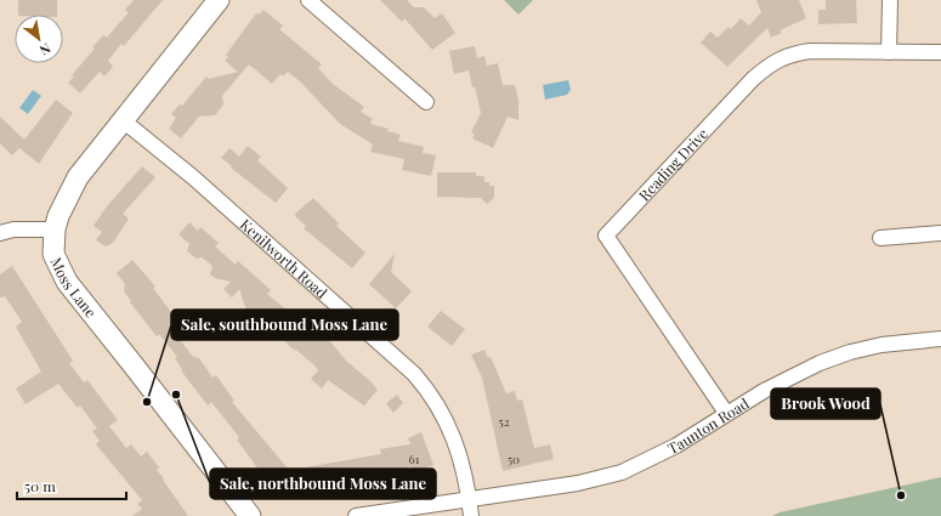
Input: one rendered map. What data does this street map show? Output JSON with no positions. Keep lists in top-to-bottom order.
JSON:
{
  "streets": {
    "street": [
      "Reading Drive",
      "Kenilworth Road",
      "Moss Lane",
      "Taunton Road"
    ]
  },
  "crossings": [
    ["Reading Drive", "Taunton Road"],
    ["Kenilworth Road", "Moss Lane"],
    ["Kenilworth Road", "Taunton Road"]
  ],
  "places": ["Sale, northbound Moss Lane", "Sale, southbound Moss Lane", "Brook Wood"],
  "house_numbers": ["52", "61", "50"],
  "scale_bar": "50 m",
  "north": "bottom right"
}
